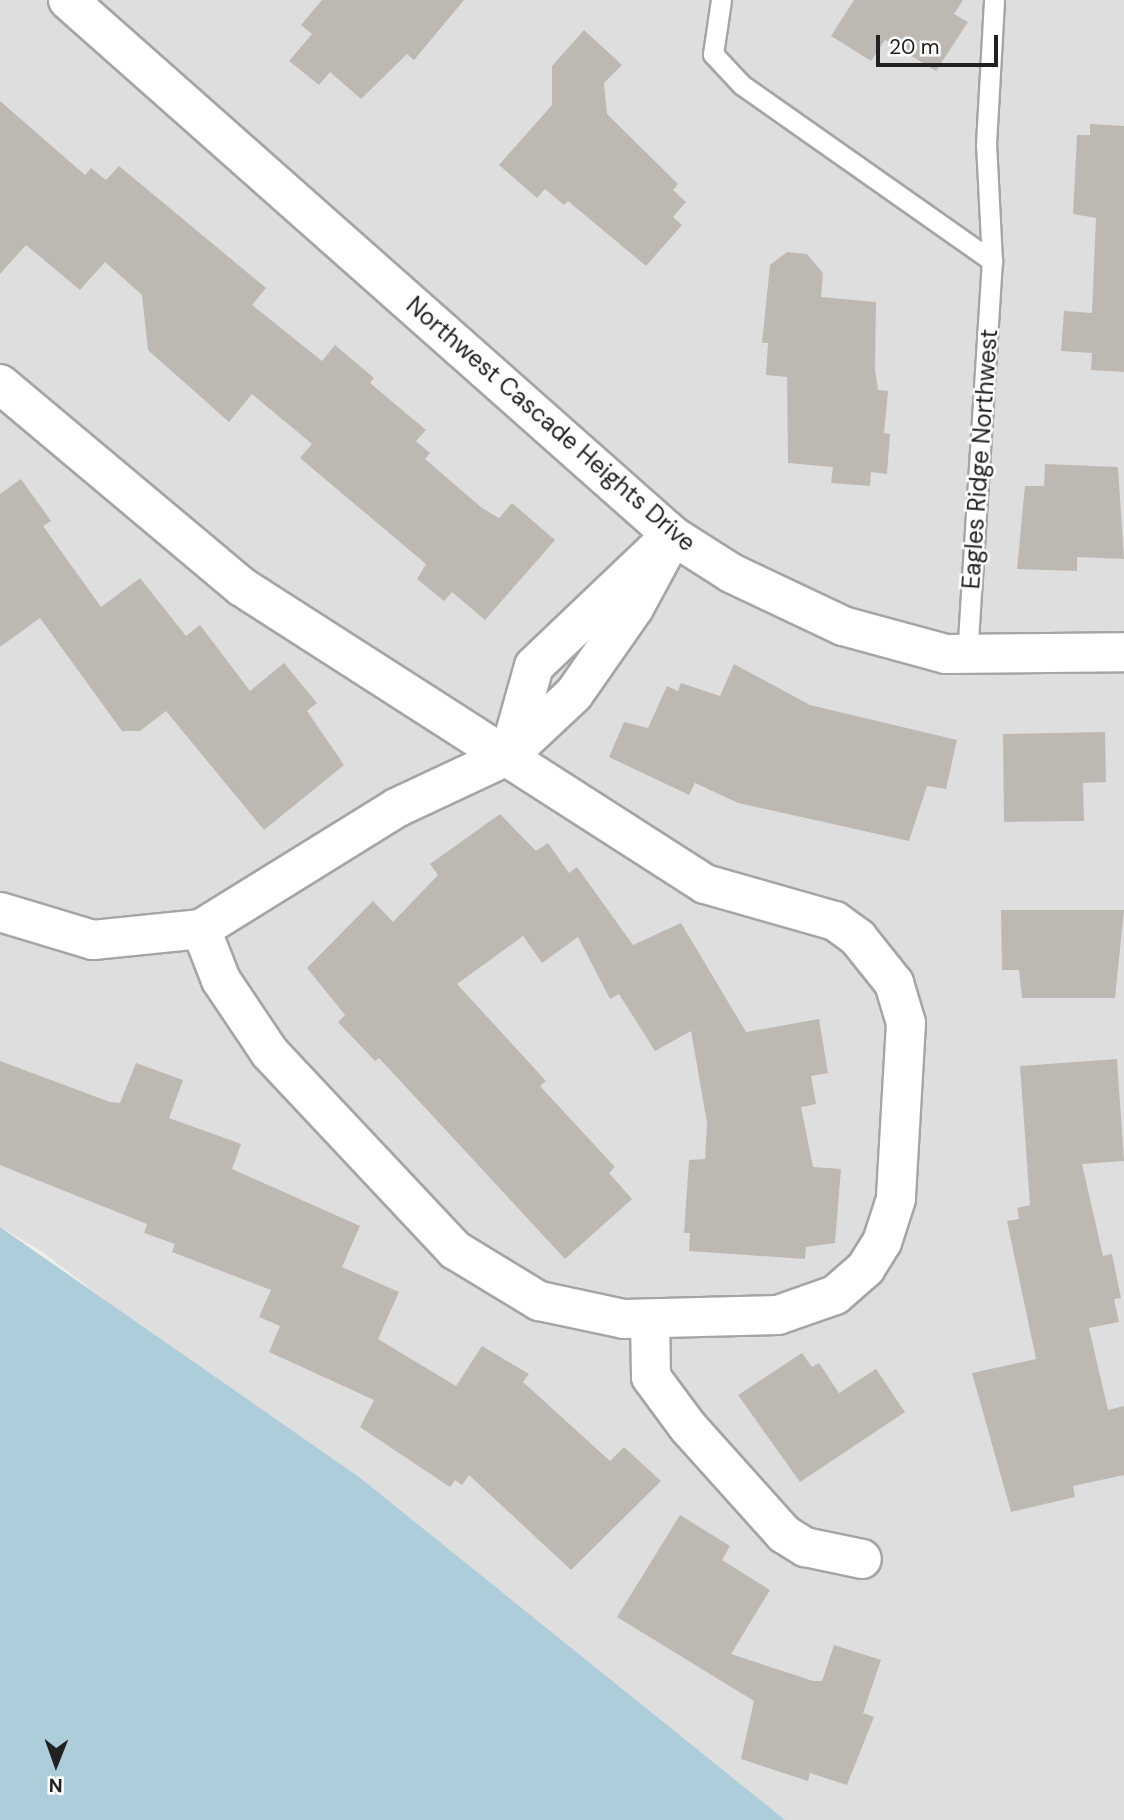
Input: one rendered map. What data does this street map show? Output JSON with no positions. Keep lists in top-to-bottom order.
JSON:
{
  "streets": {
    "street": ["Northwest Cascade Heights Drive"],
    "lane": ["Eagles Ridge Northwest"]
  },
  "crossings": [
    ["Northwest Cascade Heights Drive", "Eagles Ridge Northwest"]
  ],
  "scale_bar": "20 m",
  "north": "bottom"
}
